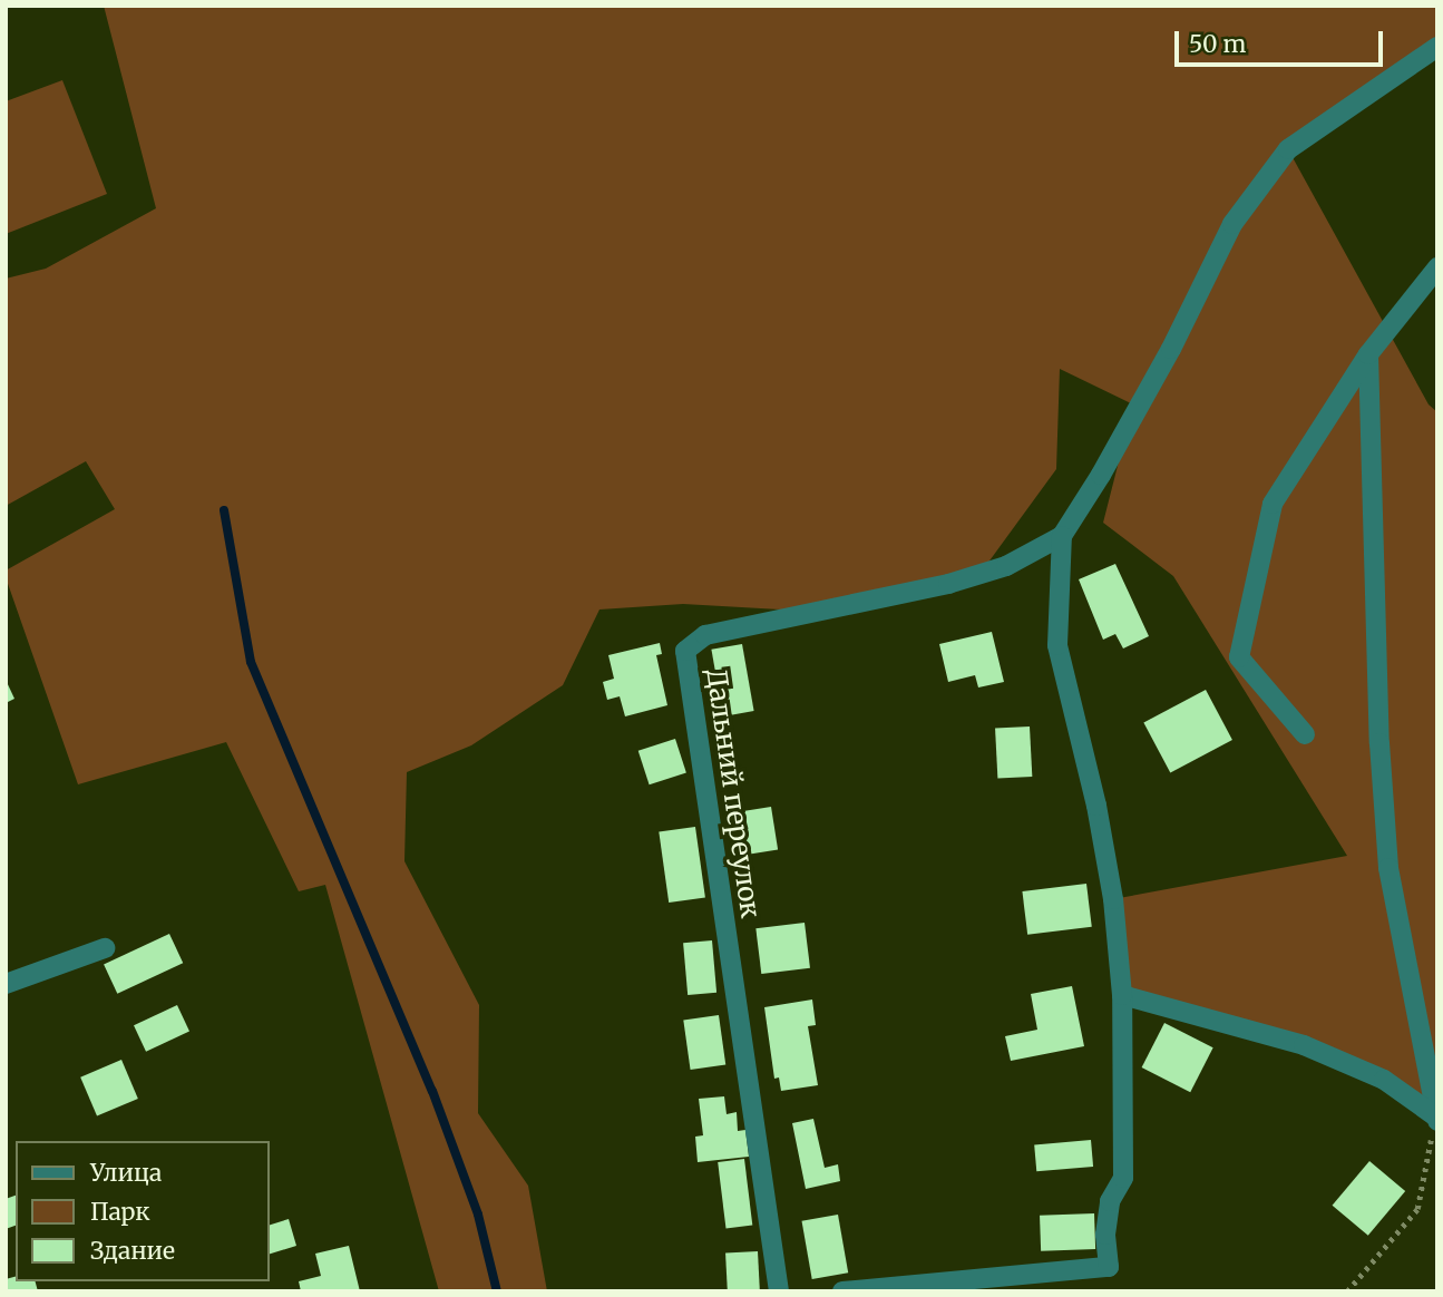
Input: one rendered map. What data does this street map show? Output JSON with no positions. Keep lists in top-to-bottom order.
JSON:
{
  "streets": {
    "street": ["Дальний переулок"]
  },
  "legend": ["Улица", "Парк", "Здание"],
  "scale_bar": "50 m"
}
